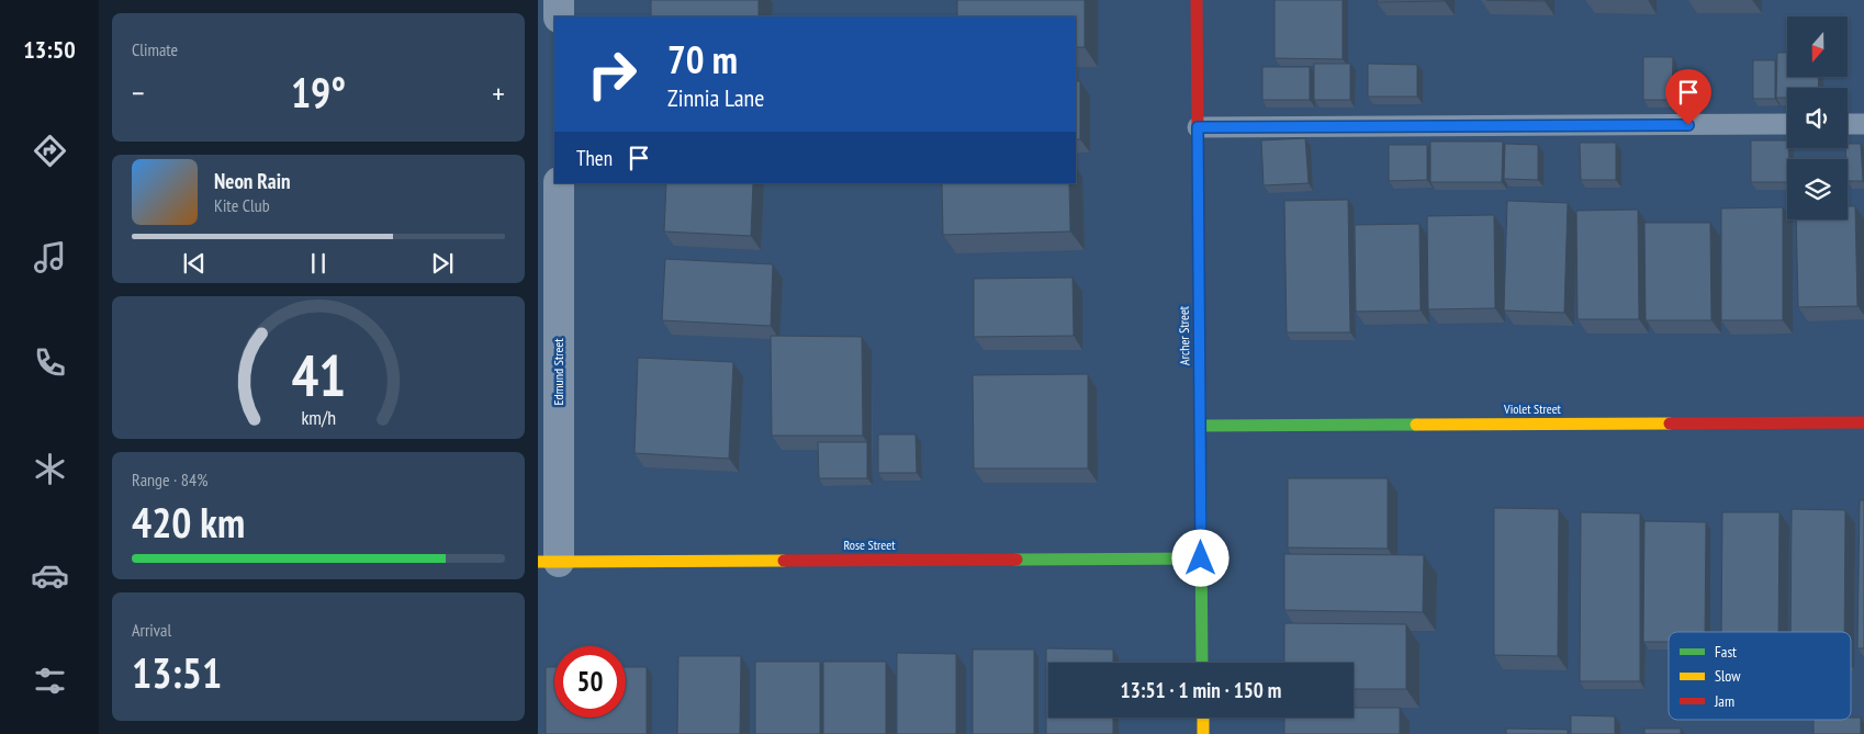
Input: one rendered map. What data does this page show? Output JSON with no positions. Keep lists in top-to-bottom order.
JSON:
{
  "streets": {
    "street": [
      "Archer Street",
      "Edmund Street",
      "Violet Street",
      "Rose Street"
    ]
  },
  "crossings": [
    ["Archer Street", "Violet Street"],
    ["Archer Street", "Rose Street"],
    ["Edmund Street", "Rose Street"]
  ],
  "legend": ["Fast", "Slow", "Jam"],
  "north": "bottom",
  "page": {
    "tabs": "13:50",
    "tile": [
      "Climate",
      ["Range · 84%", "420 km"],
      ["Arrival", "13:51"]
    ],
    "turn": ["70 m", "Zinnia Lane"],
    "heat": ["−", "19°", "+"],
    "then": "Then",
    "song": ["Neon Rain", "Kite Club"],
    "limit": "50",
    "trip": "13:51 · 1 min · 150 m",
    "gauge": ["41", "km/h"]
  }
}
